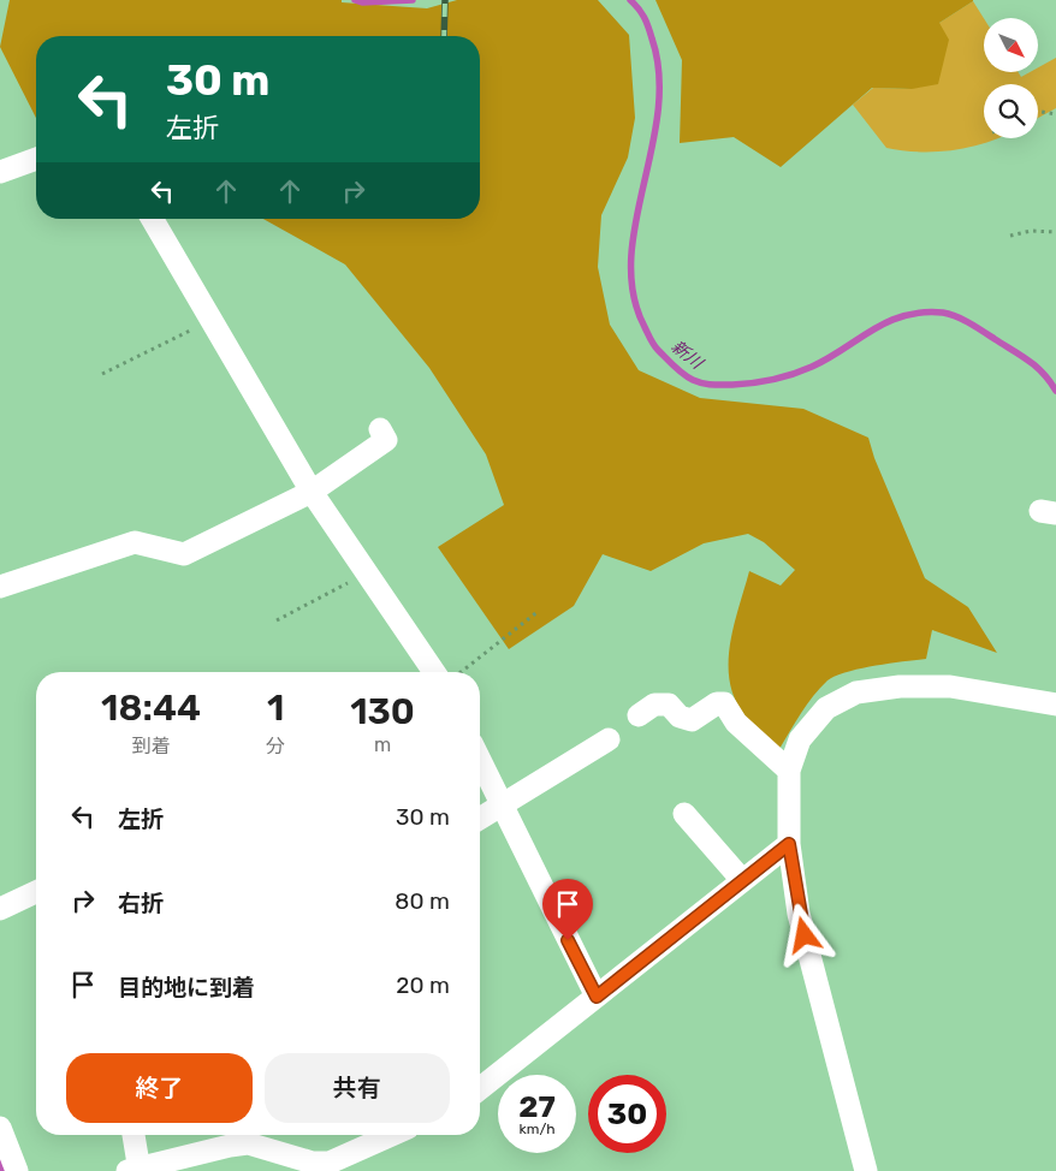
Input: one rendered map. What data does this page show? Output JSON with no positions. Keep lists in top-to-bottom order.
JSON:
{
  "water": ["新川"],
  "north": "bottom right",
  "page": {
    "turn": ["30 m", "左折"],
    "eta": [
      "18:44",
      "到着",
      "1",
      "分",
      "130",
      "m"
    ],
    "list": [
      {
        "name": "左折",
        "value": "30 m"
      },
      {
        "name": "右折",
        "value": "80 m"
      },
      {
        "name": "目的地に到着",
        "value": "20 m"
      }
    ],
    "buttons": ["終了", "共有"],
    "speed": "27 km/h",
    "limit": "30"
  }
}
